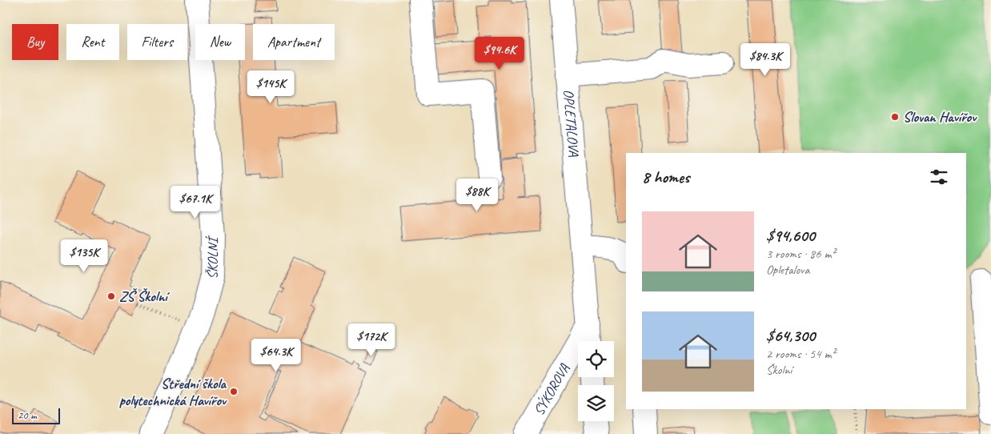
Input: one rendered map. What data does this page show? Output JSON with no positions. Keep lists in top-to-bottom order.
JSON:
{
  "streets": {
    "street": ["OPLETALOVA", "ŠKOLNÍ", "SÝKOROVA"]
  },
  "crossings": [
    ["OPLETALOVA", "SÝKOROVA"]
  ],
  "places": ["Slovan Havířov", "ZŠ Školní", "Střední škola polytechnická Havířov"],
  "scale_bar": "20 m",
  "page": {
    "chip": [
      "Buy",
      "Rent",
      "Filters",
      "New",
      "Apartment"
    ],
    "price": [
      "$94.6K",
      "$84.3K",
      "$145K",
      "$88K",
      "$67.1K",
      "$135K",
      "$172K",
      "$64.3K"
    ],
    "heading": "8 homes",
    "list": [
      {
        "name": "$94,600",
        "note": "3 rooms · 86 m² · Opletalova"
      },
      {
        "name": "$64,300",
        "note": "2 rooms · 54 m² · Školní"
      }
    ],
    "scale": "20 m"
  }
}
